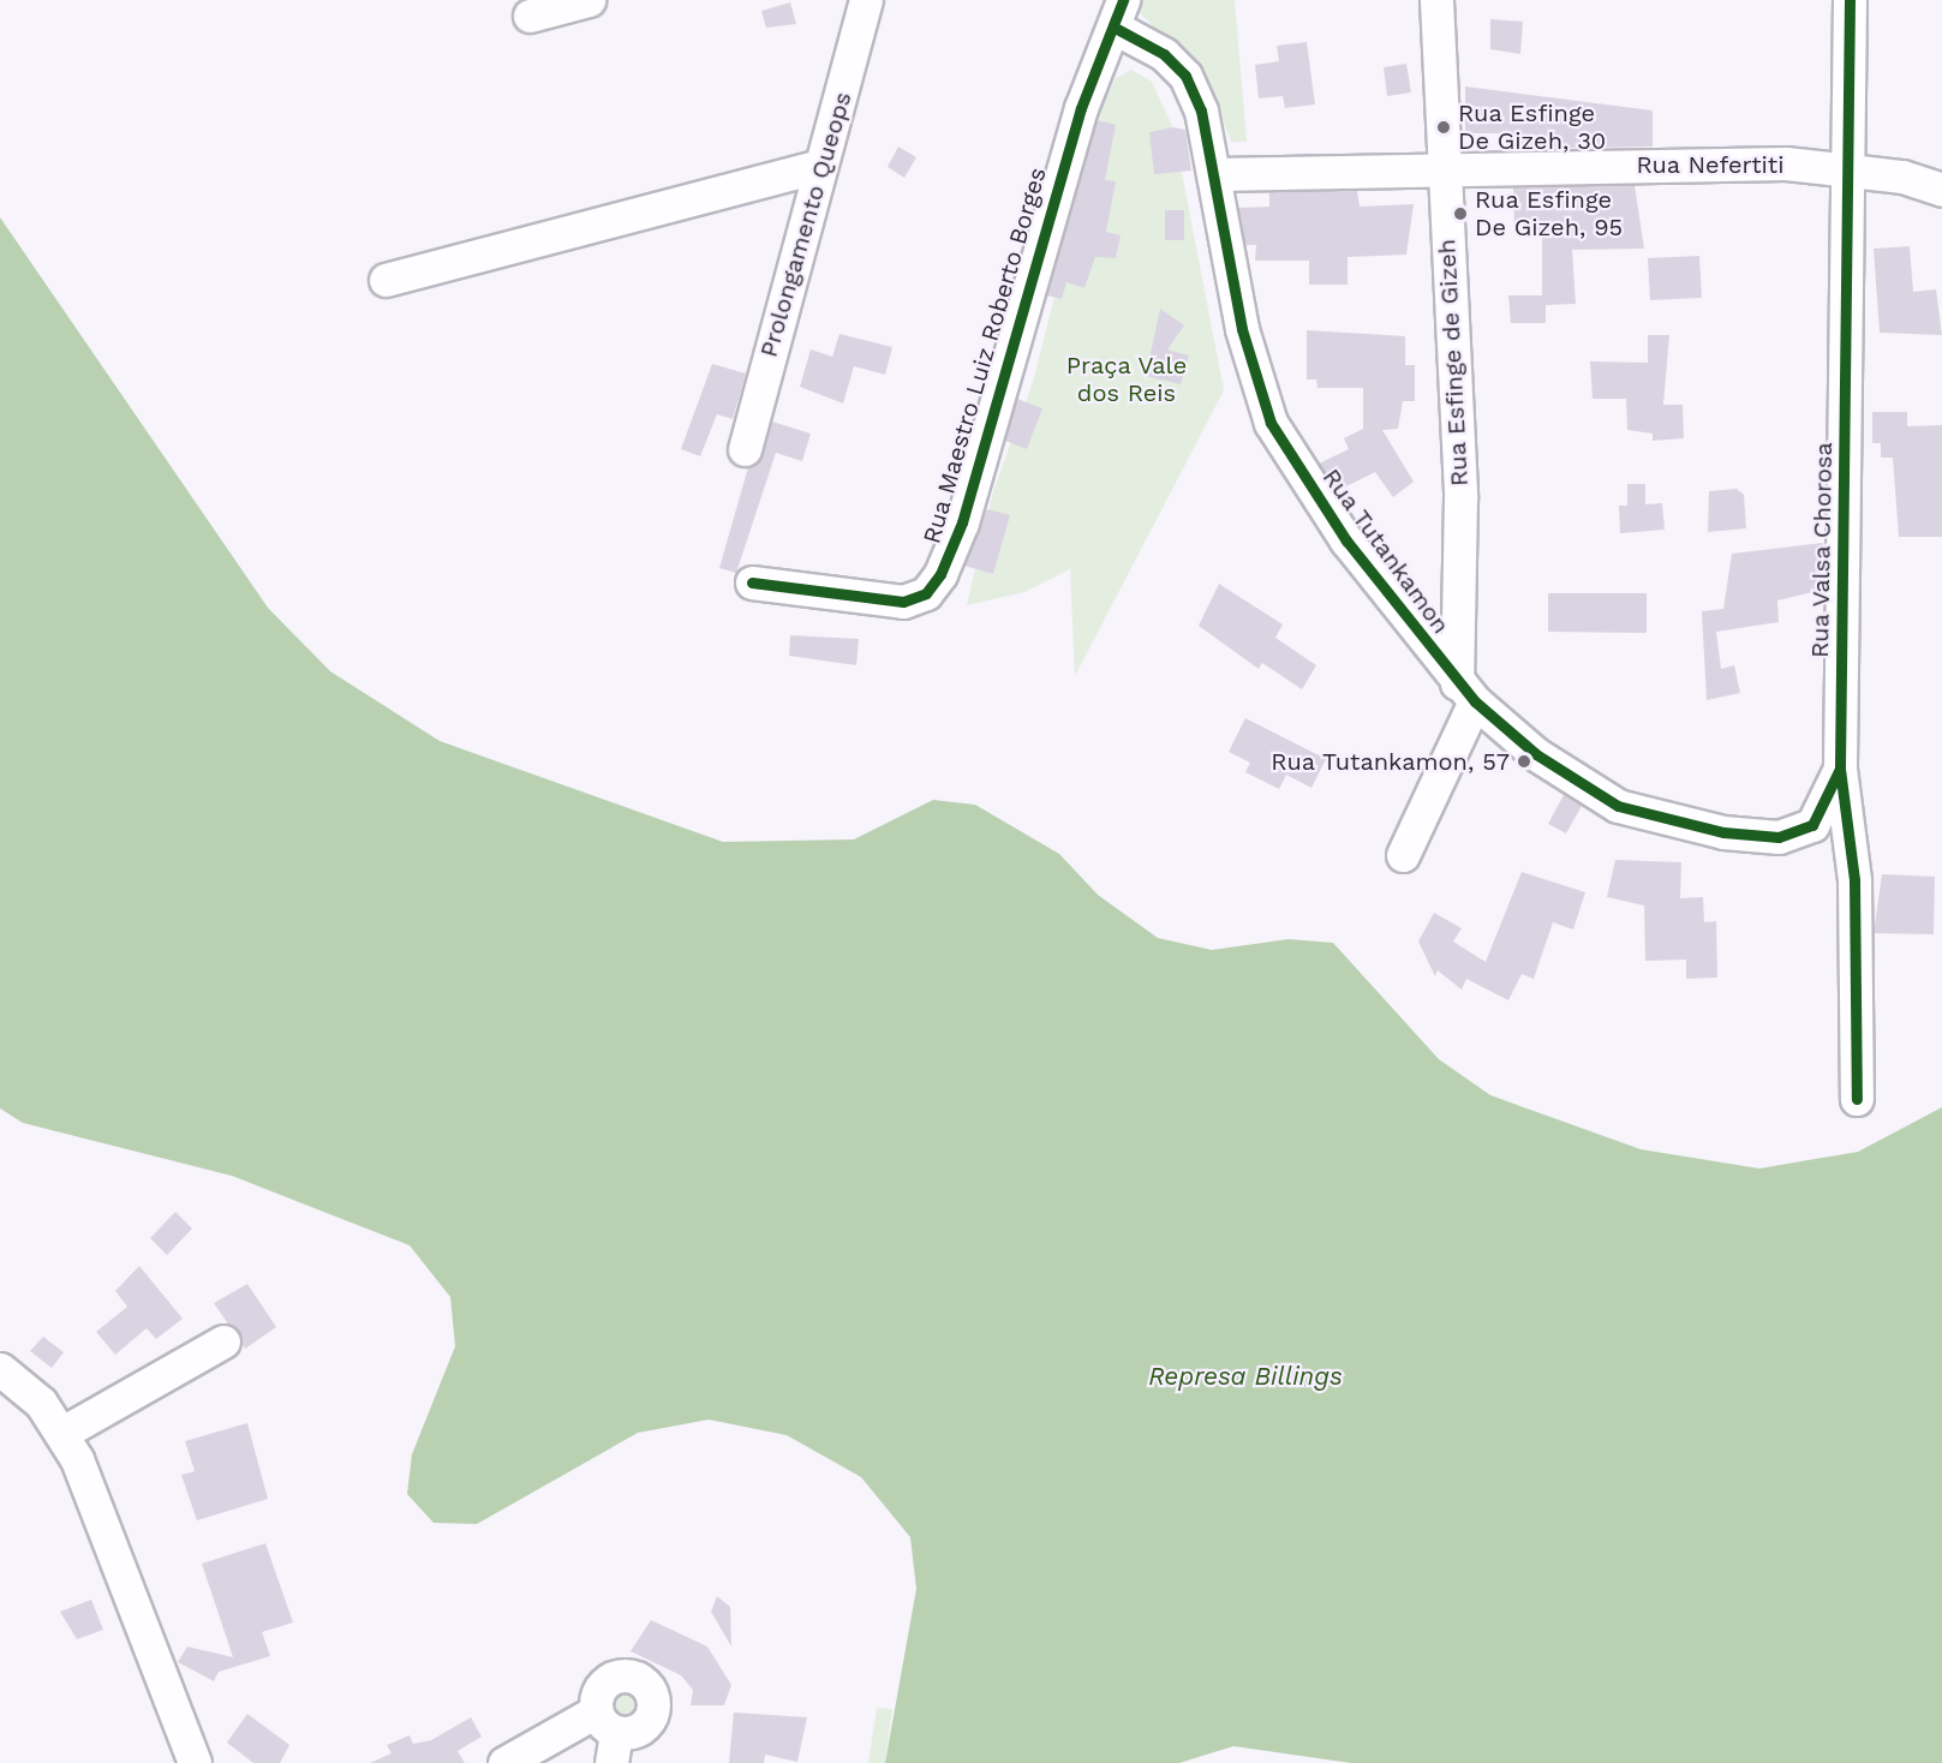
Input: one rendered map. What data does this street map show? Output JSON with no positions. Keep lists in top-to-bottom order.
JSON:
{
  "streets": {
    "street": [
      "Rua Nefertiti",
      "Prolongamento Queops",
      "Rua Maestro Luiz Roberto Borges",
      "Rua Esfinge de Gizeh",
      "Rua Valsa Chorosa",
      "Rua Tutankamon"
    ]
  },
  "crossings": [
    ["Rua Nefertiti", "Rua Esfinge de Gizeh"],
    ["Rua Nefertiti", "Rua Valsa Chorosa"],
    ["Rua Nefertiti", "Rua Tutankamon"],
    ["Rua Maestro Luiz Roberto Borges", "Rua Tutankamon"],
    ["Rua Esfinge de Gizeh", "Rua Tutankamon"],
    ["Rua Valsa Chorosa", "Rua Tutankamon"]
  ],
  "water": ["Represa Billings"],
  "parks": ["Praça Vale dos Reis"],
  "places": ["Rua Esfinge De Gizeh, 30", "Rua Esfinge De Gizeh, 95", "Rua Tutankamon, 57"]
}
